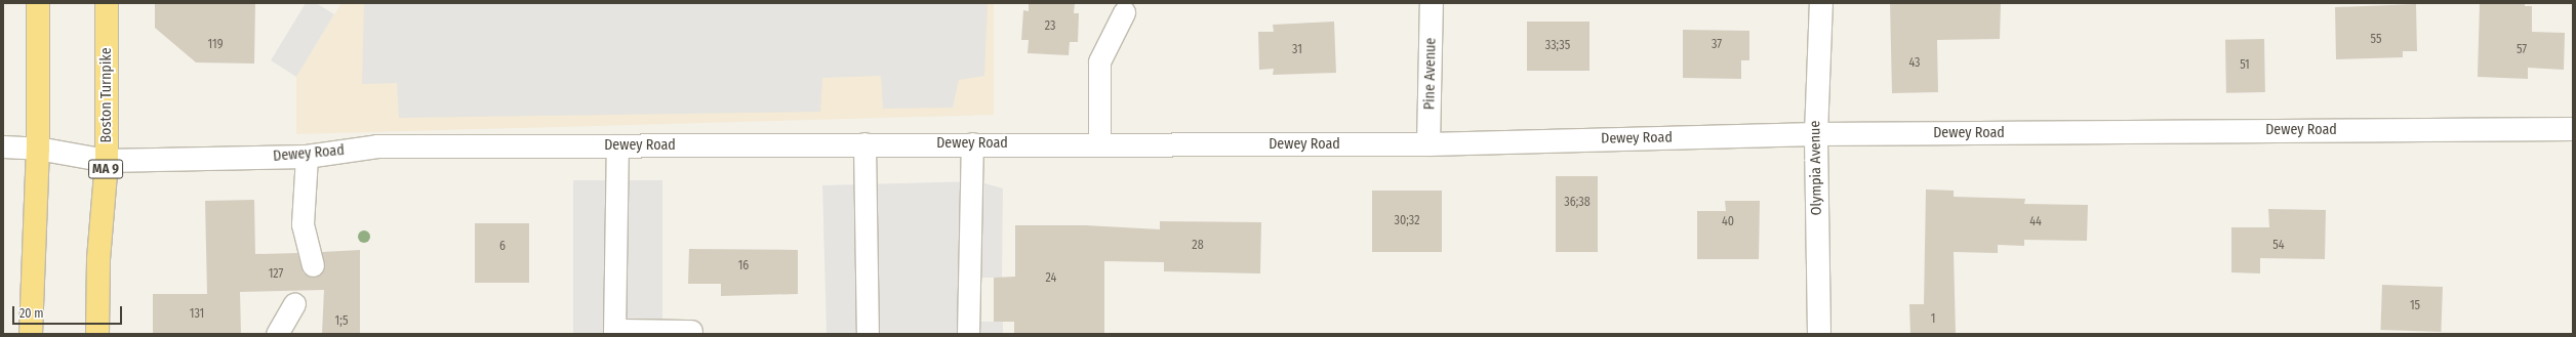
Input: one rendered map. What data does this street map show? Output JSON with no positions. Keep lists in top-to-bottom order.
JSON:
{
  "streets": {
    "highway": ["Boston Turnpike", "MA 9"],
    "street": ["Pine Avenue", "Dewey Road", "Olympia Avenue"]
  },
  "crossings": [
    ["Pine Avenue", "Dewey Road"],
    ["Boston Turnpike", "Dewey Road"],
    ["Dewey Road", "Olympia Avenue"]
  ],
  "house_numbers": [
    "23",
    "55",
    "119",
    "37",
    "33;35",
    "31",
    "57",
    "43",
    "51",
    "36;38",
    "30;32",
    "40",
    "44",
    "28",
    "54",
    "6",
    "16",
    "127",
    "24",
    "15",
    "131",
    "1",
    "1;5"
  ],
  "scale_bar": "20 m"
}
